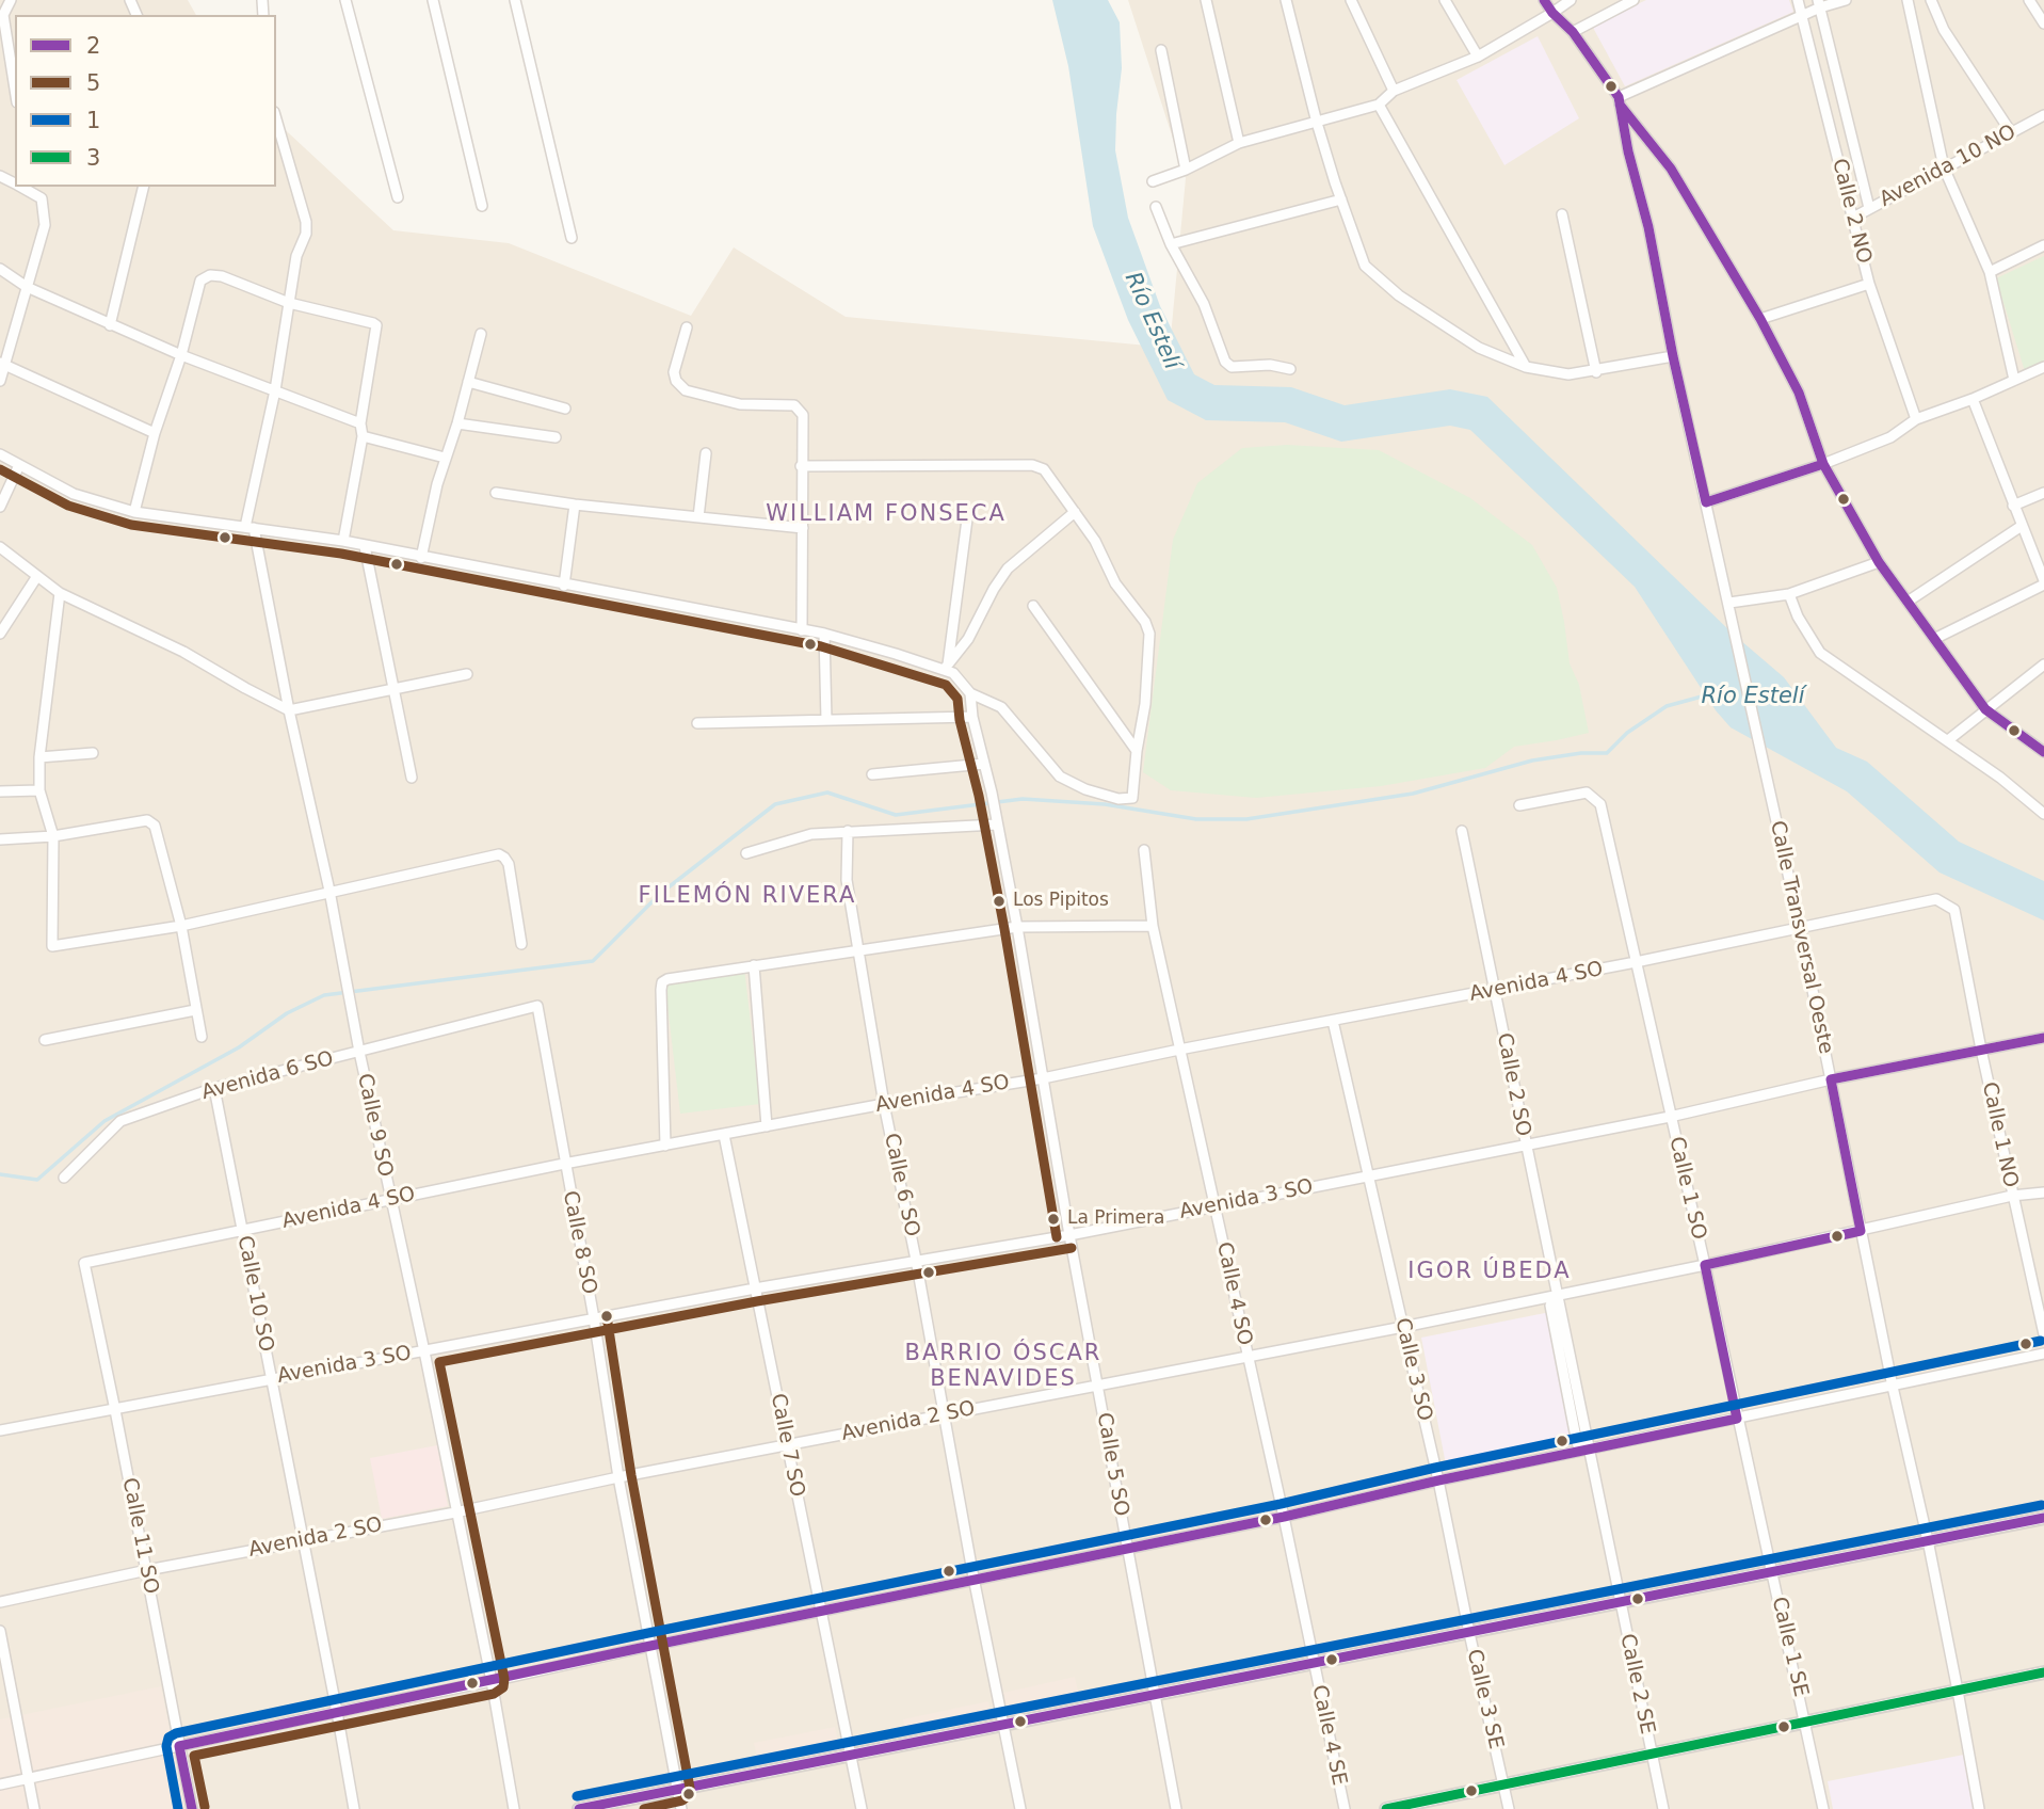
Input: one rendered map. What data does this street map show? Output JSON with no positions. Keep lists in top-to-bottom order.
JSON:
{
  "streets": {
    "street": [
      "Avenida 10 NO",
      "Calle 2 NO",
      "Calle Transversal Oeste",
      "Avenida 4 SO",
      "Avenida 6 SO",
      "Calle 2 SO",
      "Calle 9 SO",
      "Calle 1 NO",
      "Calle 6 SO",
      "Calle 1 SO",
      "Avenida 3 SO",
      "Calle 8 SO",
      "Calle 10 SO",
      "Calle 4 SO",
      "Calle 3 SO",
      "Avenida 2 SO",
      "Calle 7 SO",
      "Calle 5 SO",
      "Calle 11 SO",
      "Calle 1 SE",
      "Calle 2 SE",
      "Calle 3 SE",
      "Calle 4 SE"
    ]
  },
  "crossings": [
    ["Avenida 10 NO", "Calle 2 NO"],
    ["Calle Transversal Oeste", "Avenida 4 SO"],
    ["Calle Transversal Oeste", "Avenida 3 SO"],
    ["Calle Transversal Oeste", "Avenida 2 SO"],
    ["Avenida 4 SO", "Calle 2 SO"],
    ["Avenida 4 SO", "Calle 9 SO"],
    ["Avenida 4 SO", "Calle 1 NO"],
    ["Avenida 4 SO", "Calle 6 SO"],
    ["Avenida 4 SO", "Calle 1 SO"],
    ["Avenida 4 SO", "Calle 8 SO"],
    ["Avenida 4 SO", "Calle 10 SO"],
    ["Avenida 4 SO", "Calle 4 SO"],
    ["Avenida 4 SO", "Calle 3 SO"],
    ["Avenida 4 SO", "Calle 7 SO"],
    ["Avenida 4 SO", "Calle 5 SO"],
    ["Avenida 4 SO", "Calle 11 SO"],
    ["Avenida 6 SO", "Calle 9 SO"],
    ["Avenida 6 SO", "Calle 8 SO"],
    ["Avenida 6 SO", "Calle 10 SO"],
    ["Calle 2 SO", "Avenida 3 SO"],
    ["Calle 2 SO", "Avenida 2 SO"],
    ["Calle 2 SO", "Calle 2 SE"],
    ["Calle 9 SO", "Avenida 3 SO"],
    ["Calle 9 SO", "Avenida 2 SO"],
    ["Calle 1 NO", "Avenida 3 SO"],
    ["Calle 1 NO", "Avenida 2 SO"],
    ["Calle 6 SO", "Avenida 3 SO"],
    ["Calle 6 SO", "Avenida 2 SO"],
    ["Calle 1 SO", "Avenida 3 SO"],
    ["Calle 1 SO", "Avenida 2 SO"],
    ["Calle 1 SO", "Calle 1 SE"],
    ["Avenida 3 SO", "Calle 8 SO"],
    ["Avenida 3 SO", "Calle 10 SO"],
    ["Avenida 3 SO", "Calle 4 SO"],
    ["Avenida 3 SO", "Calle 3 SO"],
    ["Avenida 3 SO", "Calle 7 SO"],
    ["Avenida 3 SO", "Calle 5 SO"],
    ["Avenida 3 SO", "Calle 11 SO"],
    ["Calle 8 SO", "Avenida 2 SO"],
    ["Calle 10 SO", "Avenida 2 SO"],
    ["Calle 4 SO", "Avenida 2 SO"],
    ["Calle 4 SO", "Calle 4 SE"],
    ["Calle 3 SO", "Avenida 2 SO"],
    ["Calle 3 SO", "Calle 3 SE"],
    ["Avenida 2 SO", "Calle 7 SO"],
    ["Avenida 2 SO", "Calle 5 SO"],
    ["Avenida 2 SO", "Calle 11 SO"]
  ],
  "districts": [
    "WILLIAM FONSECA",
    "FILEMÓN RIVERA",
    "IGOR ÚBEDA",
    "BARRIO ÓSCAR BENAVIDES"
  ],
  "water": ["Río Estelí"],
  "places": ["Los Pipitos", "La Primera"],
  "lines": [
    "transit line 2",
    "transit line 5",
    "transit line 1",
    "transit line 3"
  ],
  "legend": [
    "2",
    "5",
    "1",
    "3"
  ]
}
